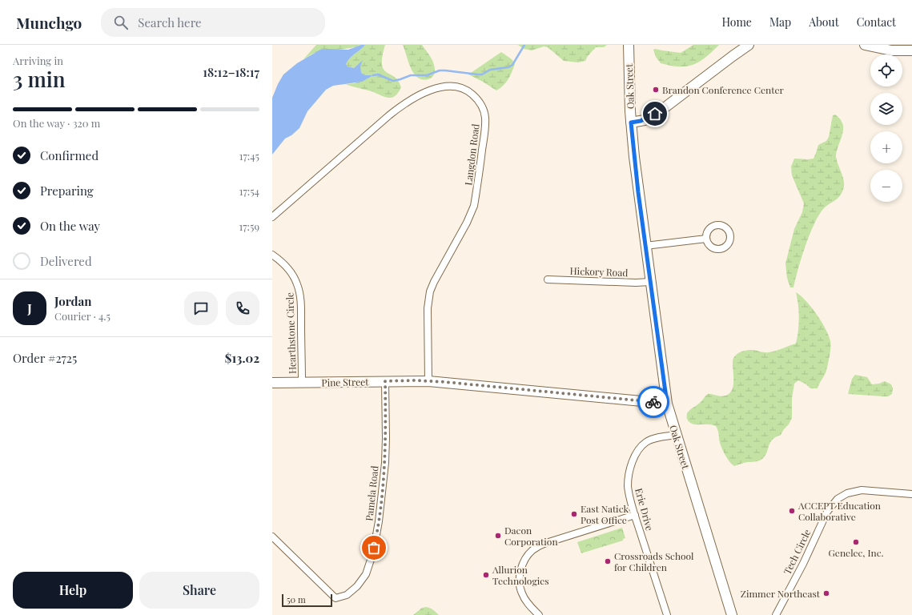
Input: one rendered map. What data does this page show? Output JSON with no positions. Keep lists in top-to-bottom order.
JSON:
{
  "streets": {
    "main road": ["Oak Street", "Pine Street"],
    "street": [
      "Langdon Road",
      "Hickory Road",
      "Hearthstone Circle",
      "Pamela Road",
      "Erie Drive",
      "Tech Circle"
    ]
  },
  "crossings": [
    ["Oak Street", "Hickory Road"],
    ["Oak Street", "Pine Street"],
    ["Oak Street", "Erie Drive"],
    ["Langdon Road", "Pine Street"],
    ["Hearthstone Circle", "Pine Street"],
    ["Pine Street", "Pamela Road"]
  ],
  "places": [
    "Brandon Conference Center",
    "ACCEPT Education Collaborative",
    "East Natick Post Office",
    "Dacon Corporation",
    "Genelec, Inc.",
    "Crossroads School for Children",
    "Allurion Technologies",
    "Zimmer Northeast"
  ],
  "scale_bar": "50 m",
  "page": {
    "header": "Munchgo",
    "search": "Search here",
    "nav": [
      "Home",
      "Map",
      "About",
      "Contact"
    ],
    "heading": ["3 min", "Arriving in", "18:12–18:17"],
    "panel": [
      "Jordan",
      "Courier · 4.5",
      "Order #2725",
      "$13.02"
    ],
    "map_buttons": ["+", "−"],
    "bar": "On the way · 320 m",
    "list": [
      ["Confirmed", "17:45"],
      ["Preparing", "17:54"],
      ["On the way", "17:59"],
      "Delivered"
    ],
    "round": "J",
    "buttons": ["Help", "Share"],
    "scale": "50 m"
  }
}
